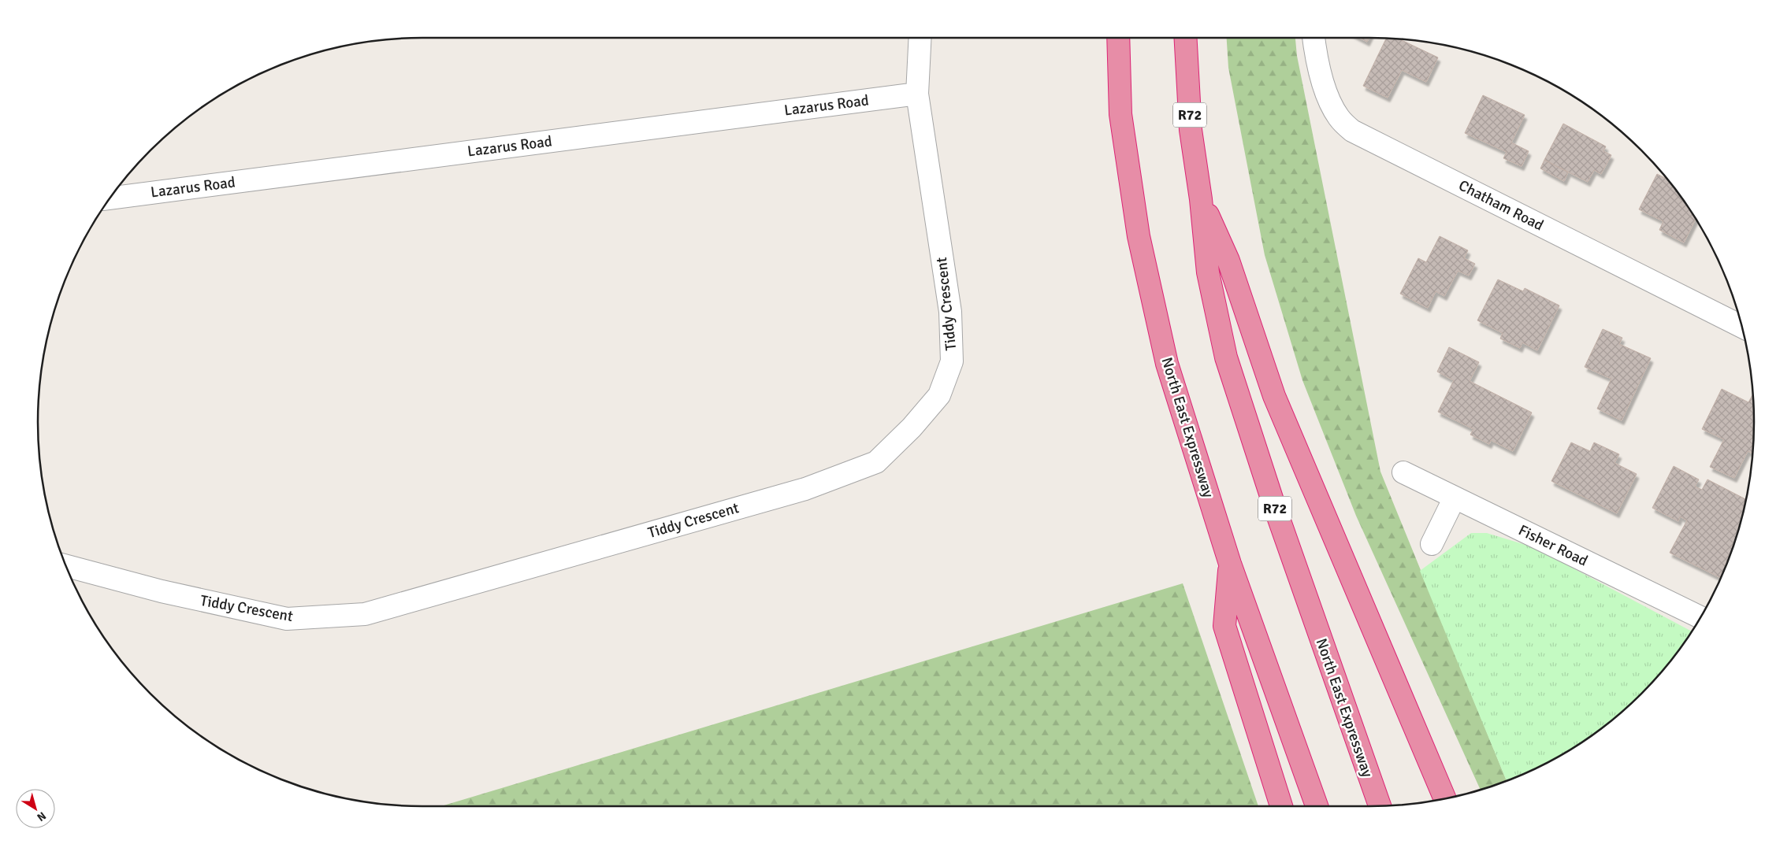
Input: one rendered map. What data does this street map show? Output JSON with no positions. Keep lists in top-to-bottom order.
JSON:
{
  "streets": {
    "highway": ["R72", "North East Expressway"],
    "street": [
      "Lazarus Road",
      "Chatham Road",
      "Tiddy Crescent",
      "Fisher Road"
    ]
  },
  "crossings": [
    ["Lazarus Road", "Tiddy Crescent"]
  ],
  "north": "bottom right"
}
